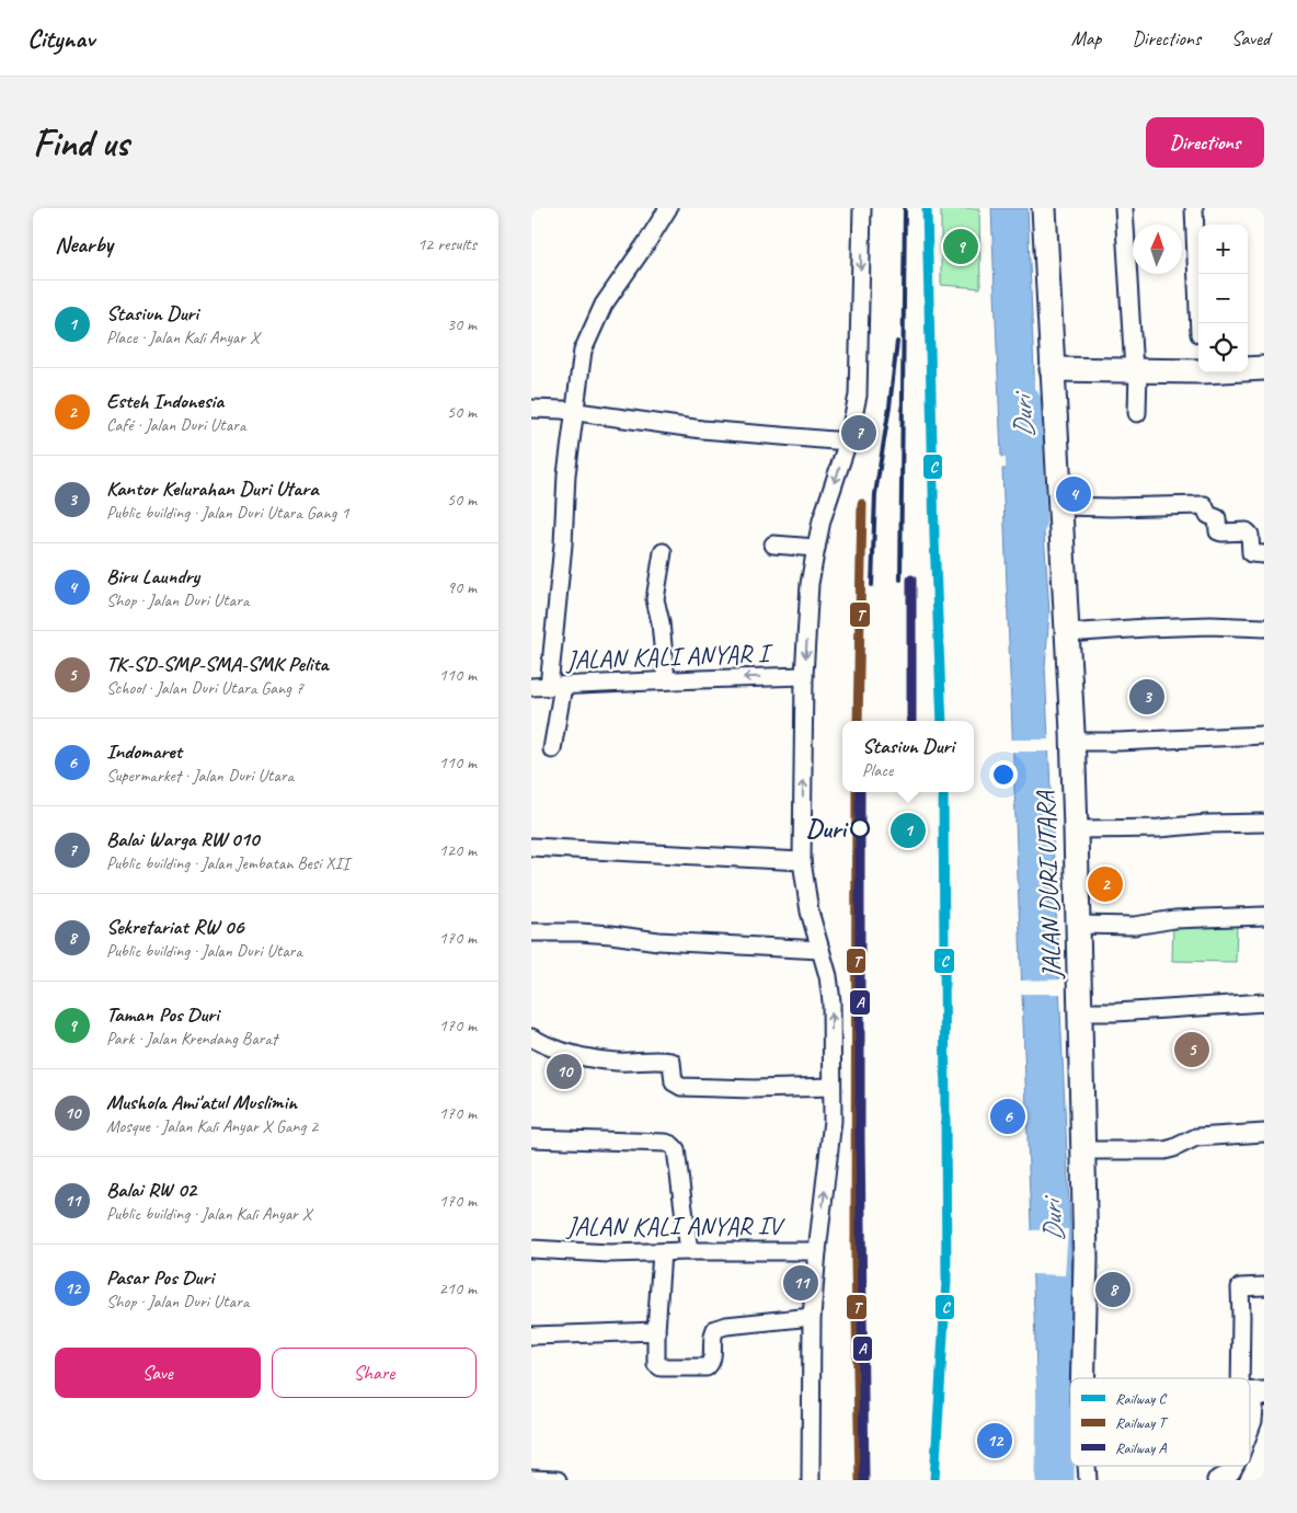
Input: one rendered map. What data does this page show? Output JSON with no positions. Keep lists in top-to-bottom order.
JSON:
{
  "streets": {
    "street": ["JALAN KALI ANYAR I", "JALAN DURI UTARA", "JALAN KALI ANYAR IV"]
  },
  "one_way": ["JALAN KALI ANYAR I"],
  "water": ["Duri"],
  "places": ["Duri"],
  "lines": ["rail line C", "rail line T", "rail line A"],
  "legend": ["Railway C", "Railway T", "Railway A"],
  "north": "top",
  "page": {
    "header": "Citynav",
    "nav": ["Map", "Directions", "Saved"],
    "buttons": [
      "Directions",
      ["Save", "Share"]
    ],
    "title": "Find us",
    "heading": ["Nearby", "12 results"],
    "map_buttons": ["+", "−"],
    "pins": [
      "9",
      "7",
      "4",
      "3",
      "1",
      "2",
      "5",
      "10",
      "6",
      "11",
      "8",
      "12"
    ],
    "list": [
      {
        "mark": "1",
        "name": "Stasiun Duri",
        "note": "Place · Jalan Kali Anyar X",
        "value": "30 m"
      },
      {
        "mark": "2",
        "name": "Esteh Indonesia",
        "note": "Café · Jalan Duri Utara",
        "value": "50 m"
      },
      {
        "mark": "3",
        "name": "Kantor Kelurahan Duri Utara",
        "note": "Public building · Jalan Duri Utara Gang 1",
        "value": "50 m"
      },
      {
        "mark": "4",
        "name": "Biru Laundry",
        "note": "Shop · Jalan Duri Utara",
        "value": "90 m"
      },
      {
        "mark": "5",
        "name": "TK-SD-SMP-SMA-SMK Pelita",
        "note": "School · Jalan Duri Utara Gang 7",
        "value": "110 m"
      },
      {
        "mark": "6",
        "name": "Indomaret",
        "note": "Supermarket · Jalan Duri Utara",
        "value": "110 m"
      },
      {
        "mark": "7",
        "name": "Balai Warga RW 010",
        "note": "Public building · Jalan Jembatan Besi XII",
        "value": "120 m"
      },
      {
        "mark": "8",
        "name": "Sekretariat RW 06",
        "note": "Public building · Jalan Duri Utara",
        "value": "170 m"
      },
      {
        "mark": "9",
        "name": "Taman Pos Duri",
        "note": "Park · Jalan Krendang Barat",
        "value": "170 m"
      },
      {
        "mark": "10",
        "name": "Mushola Ami'atul Muslimin",
        "note": "Mosque · Jalan Kali Anyar X Gang 2",
        "value": "170 m"
      },
      {
        "mark": "11",
        "name": "Balai RW 02",
        "note": "Public building · Jalan Kali Anyar X",
        "value": "170 m"
      },
      {
        "mark": "12",
        "name": "Pasar Pos Duri",
        "note": "Shop · Jalan Duri Utara",
        "value": "210 m"
      }
    ],
    "popup": ["Stasiun Duri", "Place"]
  }
}
